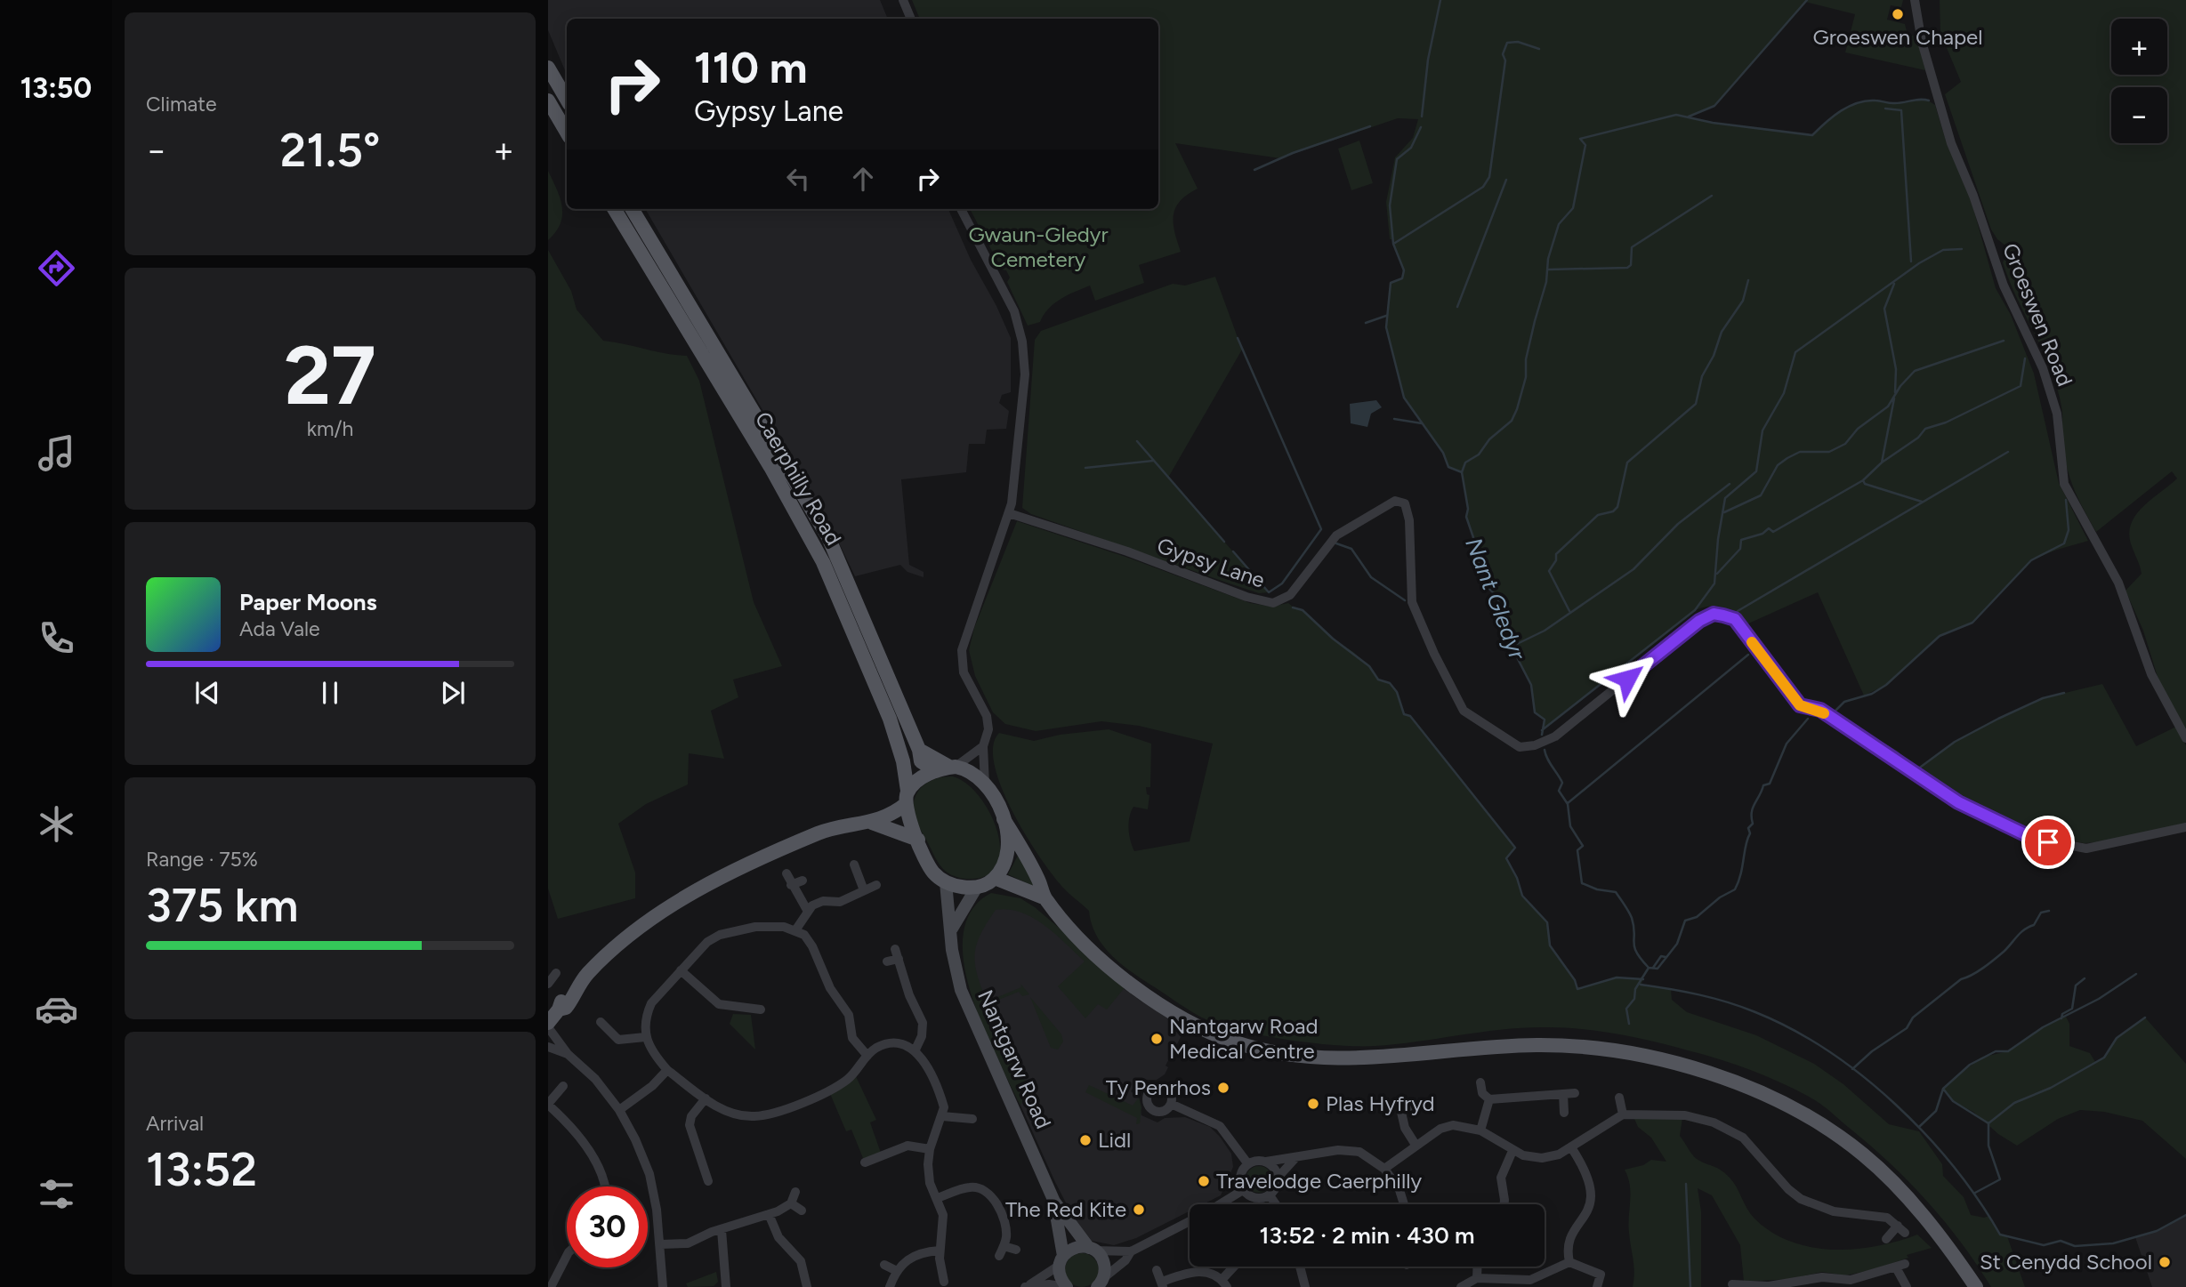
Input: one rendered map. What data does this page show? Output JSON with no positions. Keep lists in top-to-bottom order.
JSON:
{
  "streets": {
    "main road": ["Caerphilly Road", "Nantgarw Road"],
    "street": ["Groeswen Road", "Gypsy Lane"]
  },
  "crossings": [
    ["Caerphilly Road", "Nantgarw Road"]
  ],
  "water": ["Nant Gledyr"],
  "parks": ["Gwaun-Gledyr Cemetery"],
  "places": [
    "Groeswen Chapel",
    "Nantgarw Road Medical Centre",
    "Ty Penrhos",
    "Plas Hyfryd",
    "Lidl",
    "Travelodge Caerphilly",
    "The Red Kite",
    "St Cenydd School"
  ],
  "page": {
    "tabs": "13:50",
    "tile": [
      "Climate",
      ["27", "km/h"],
      ["Range · 75%", "375 km"],
      ["Arrival", "13:52"]
    ],
    "map_buttons": ["+", "−"],
    "turn": ["110 m", "Gypsy Lane"],
    "heat": ["−", "21.5°", "+"],
    "song": ["Paper Moons", "Ada Vale"],
    "limit": "30",
    "trip": "13:52 · 2 min · 430 m"
  }
}
